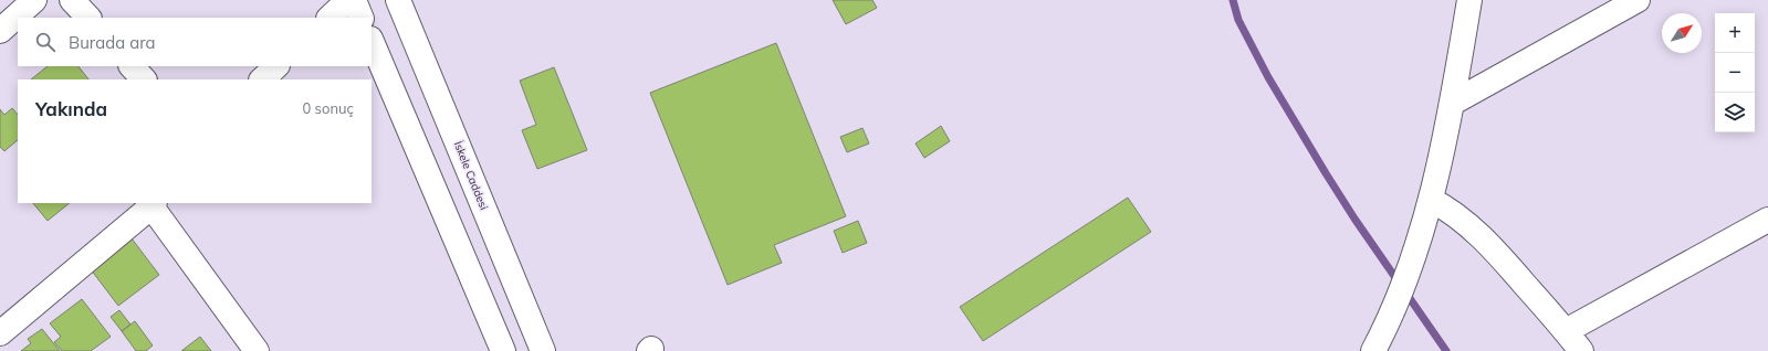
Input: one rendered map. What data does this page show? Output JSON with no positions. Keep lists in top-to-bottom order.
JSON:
{
  "streets": {
    "street": ["İskele Caddesi"]
  },
  "north": "top right",
  "page": {
    "map_buttons": ["+", "−"],
    "search": "Burada ara",
    "heading": ["Yakında", "0 sonuç"]
  }
}
